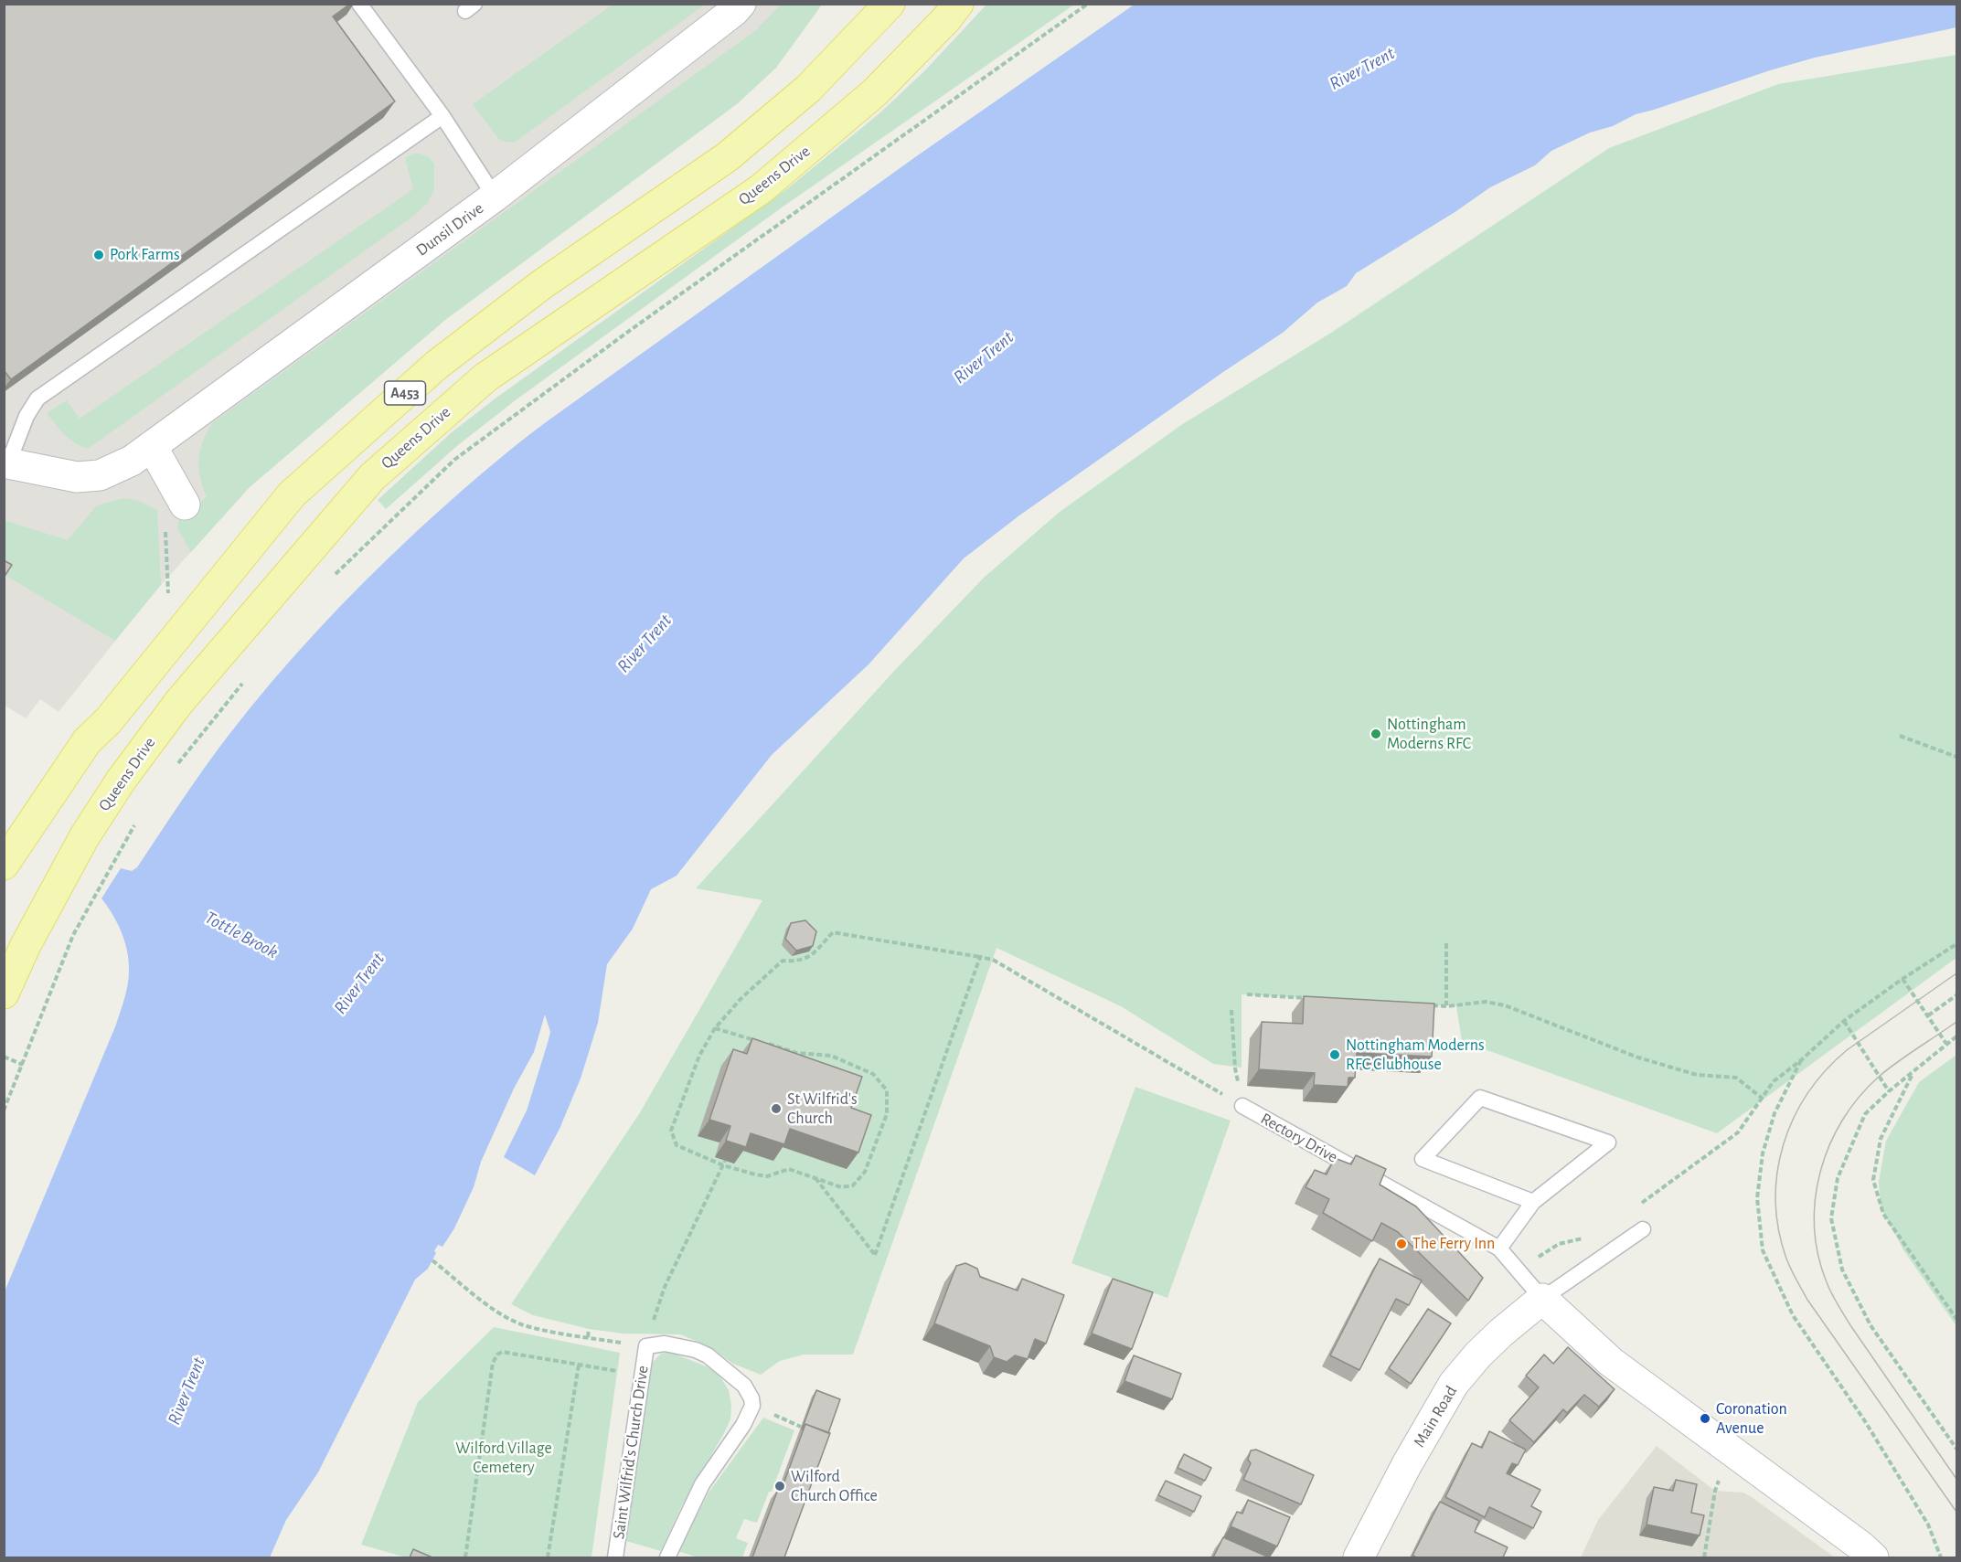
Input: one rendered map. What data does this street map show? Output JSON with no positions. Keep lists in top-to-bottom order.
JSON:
{
  "streets": {
    "main road": ["Queens Drive", "A453"],
    "street": ["Dunsil Drive", "Main Road"],
    "lane": ["Rectory Drive", "Saint Wilfrid's Church Drive"]
  },
  "crossings": [
    ["Rectory Drive", "Main Road"]
  ],
  "water": ["River Trent", "Tottle Brook"],
  "parks": ["Wilford Village Cemetery"],
  "places": [
    "Pork Farms",
    "Nottingham Moderns RFC",
    "Nottingham Moderns RFC Clubhouse",
    "St Wilfrid's Church",
    "The Ferry Inn",
    "Coronation Avenue",
    "Wilford Church Office"
  ]
}
